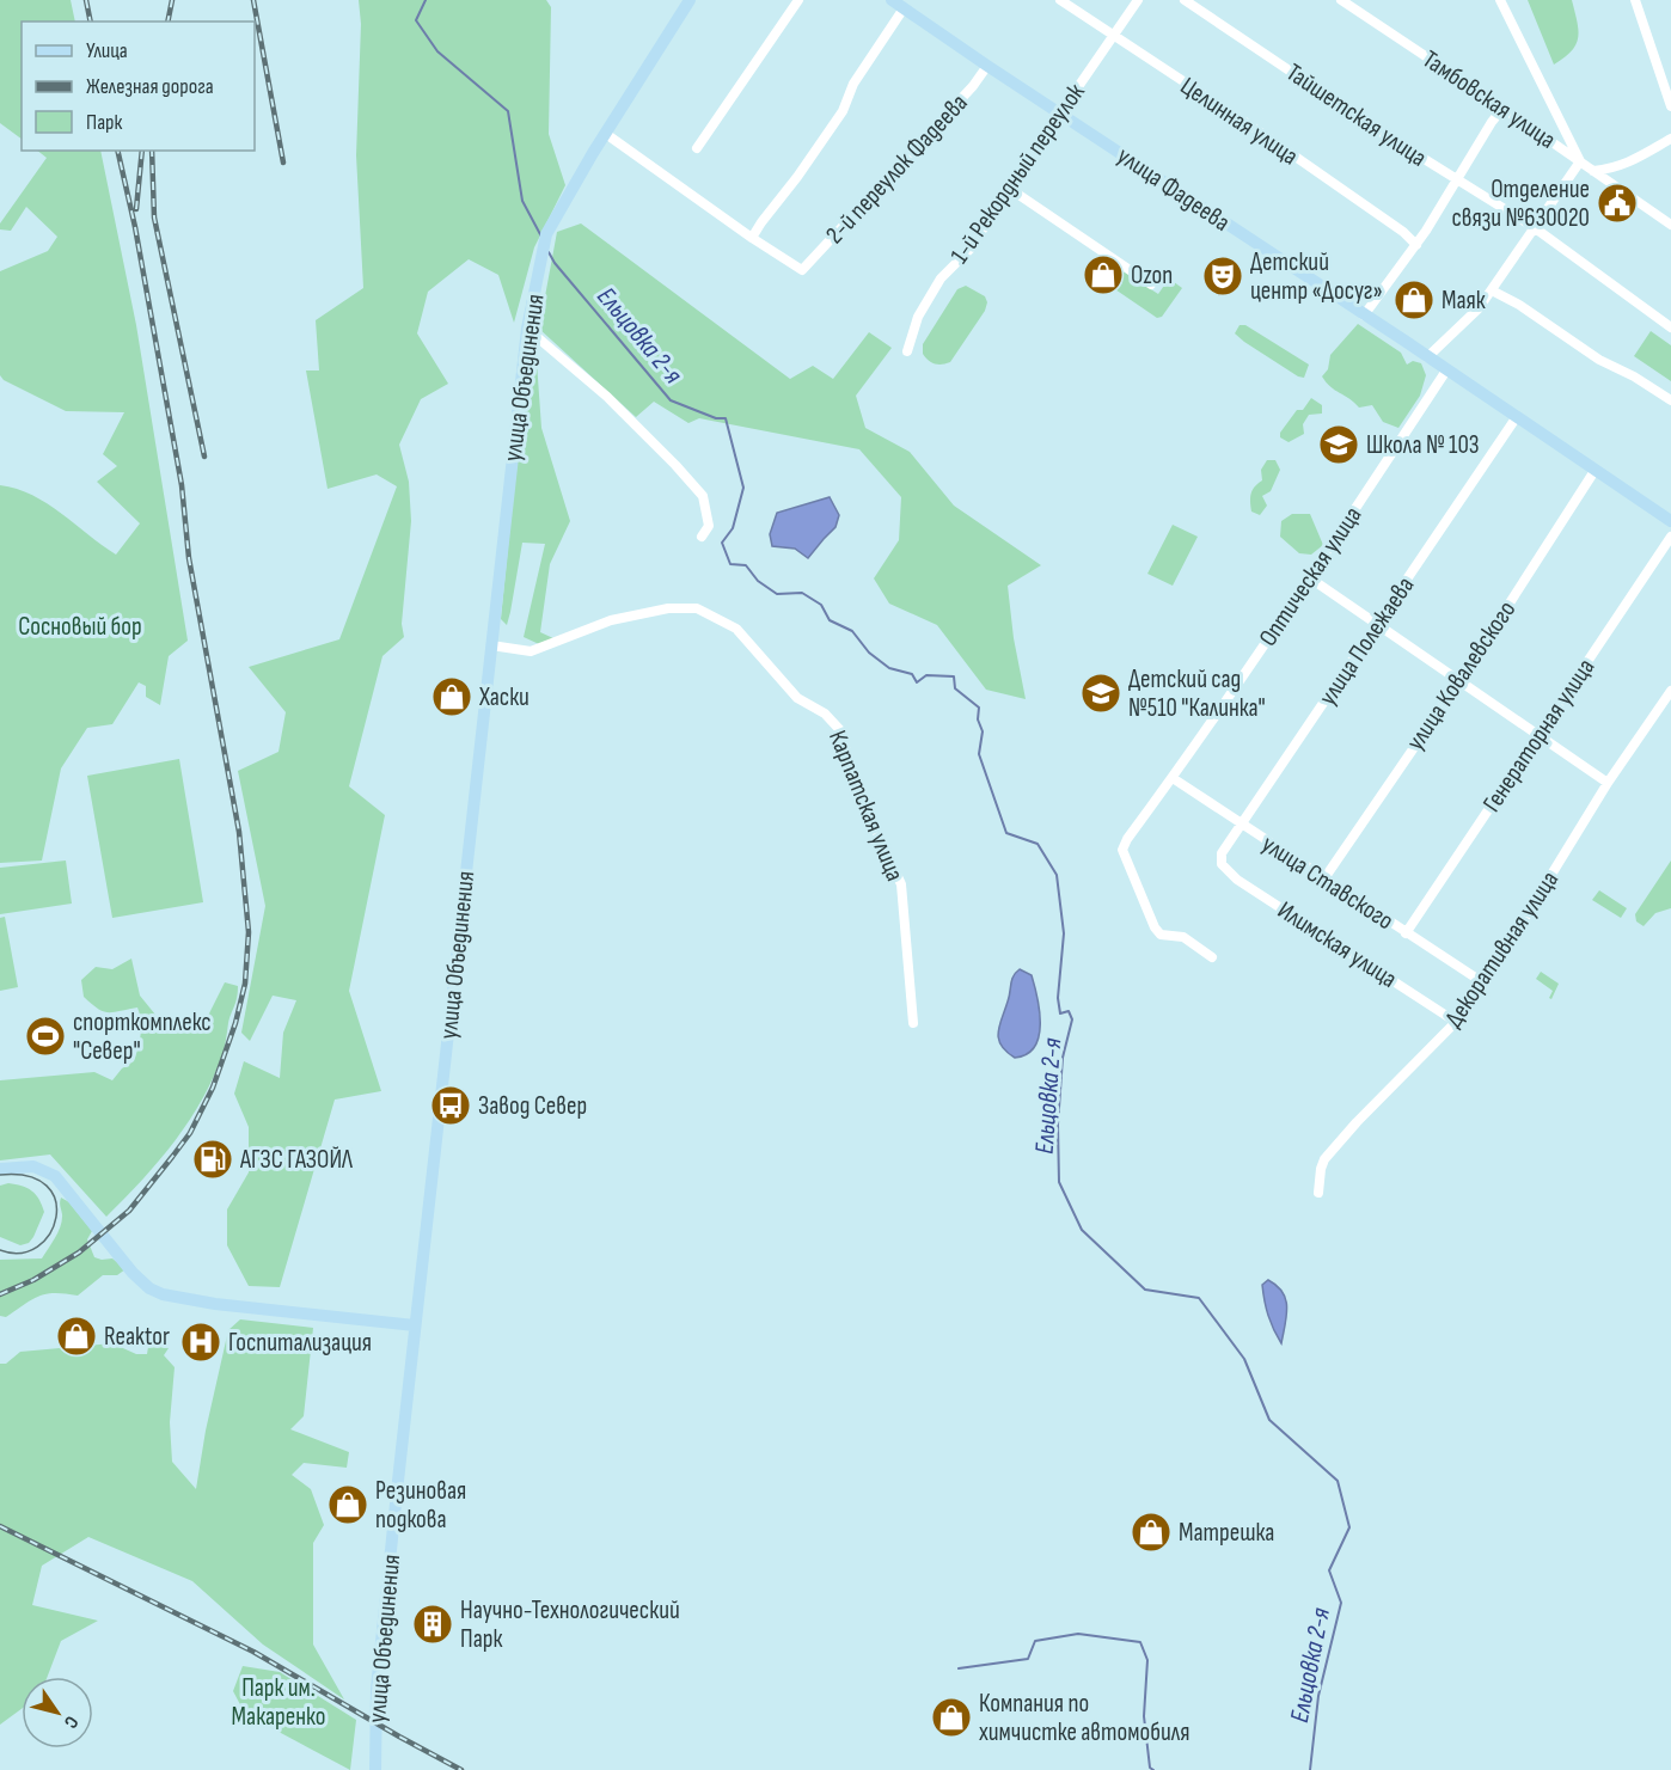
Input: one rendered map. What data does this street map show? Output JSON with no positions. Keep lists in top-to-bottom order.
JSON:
{
  "streets": {
    "main road": ["улица Фадеева", "улица Объединения"],
    "street": [
      "Тамбовская улица",
      "Тайшетская улица",
      "Целинная улица",
      "2-й переулок Фадеева",
      "1-й Рекордный переулок",
      "Оптическая улица",
      "улица Полежаева",
      "улица Ковалевского",
      "Генераторная улица",
      "Карпатская улица",
      "улица Ставского",
      "Илимская улица",
      "Декоративная улица"
    ]
  },
  "crossings": [
    ["Целинная улица", "1-й Рекордный переулок"],
    ["2-й переулок Фадеева", "улица Фадеева"],
    ["1-й Рекордный переулок", "улица Фадеева"],
    ["улица Фадеева", "Оптическая улица"],
    ["улица Фадеева", "улица Полежаева"],
    ["улица Фадеева", "улица Ковалевского"],
    ["улица Объединения", "Карпатская улица"],
    ["Оптическая улица", "улица Ставского"],
    ["улица Полежаева", "улица Ставского"],
    ["улица Полежаева", "Илимская улица"],
    ["улица Ковалевского", "улица Ставского"],
    ["Генераторная улица", "улица Ставского"],
    ["улица Ставского", "Декоративная улица"],
    ["Илимская улица", "Декоративная улица"]
  ],
  "water": ["Ельцовка 2-я"],
  "parks": ["Сосновый бор", "Парк им. Макаренко"],
  "places": {
    "public building": ["Отделение связи №630020"],
    "shop": [
      "Ozon",
      "Маяк",
      "Хаски",
      "Reaktor",
      "Резиновая подкова",
      "Матрешка",
      "Компания по химчистке автомобиля"
    ],
    "theatre": ["Детский центр «Досуг»"],
    "school or university": ["Школа № 103", "Детский сад №510 \"Калинка\""],
    "sports": ["спорткомплекс \"Север\""],
    "bus stop": ["Завод Север"],
    "fuel station": ["АГЗС ГАЗОЙЛ"],
    "hospital": ["Госпитализация"],
    "building": ["Научно-Технологический Парк"]
  },
  "legend": ["Улица", "Железная дорога", "Парк"],
  "north": "bottom right"
}
